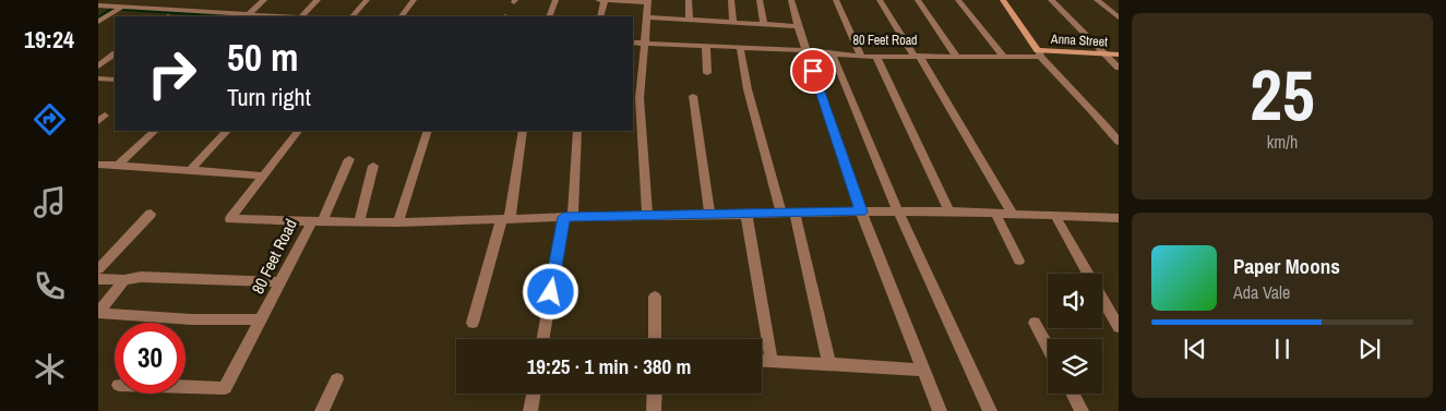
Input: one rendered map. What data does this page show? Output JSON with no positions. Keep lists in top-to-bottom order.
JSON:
{
  "streets": {
    "main road": ["Anna Street"],
    "street": ["80 Feet Road"]
  },
  "crossings": [
    ["80 Feet Road", "Anna Street"]
  ],
  "page": {
    "tabs": "19:24",
    "tile": ["25", "km/h"],
    "turn": ["50 m", "Turn right"],
    "song": ["Paper Moons", "Ada Vale"],
    "limit": "30",
    "trip": "19:25 · 1 min · 380 m"
  }
}
